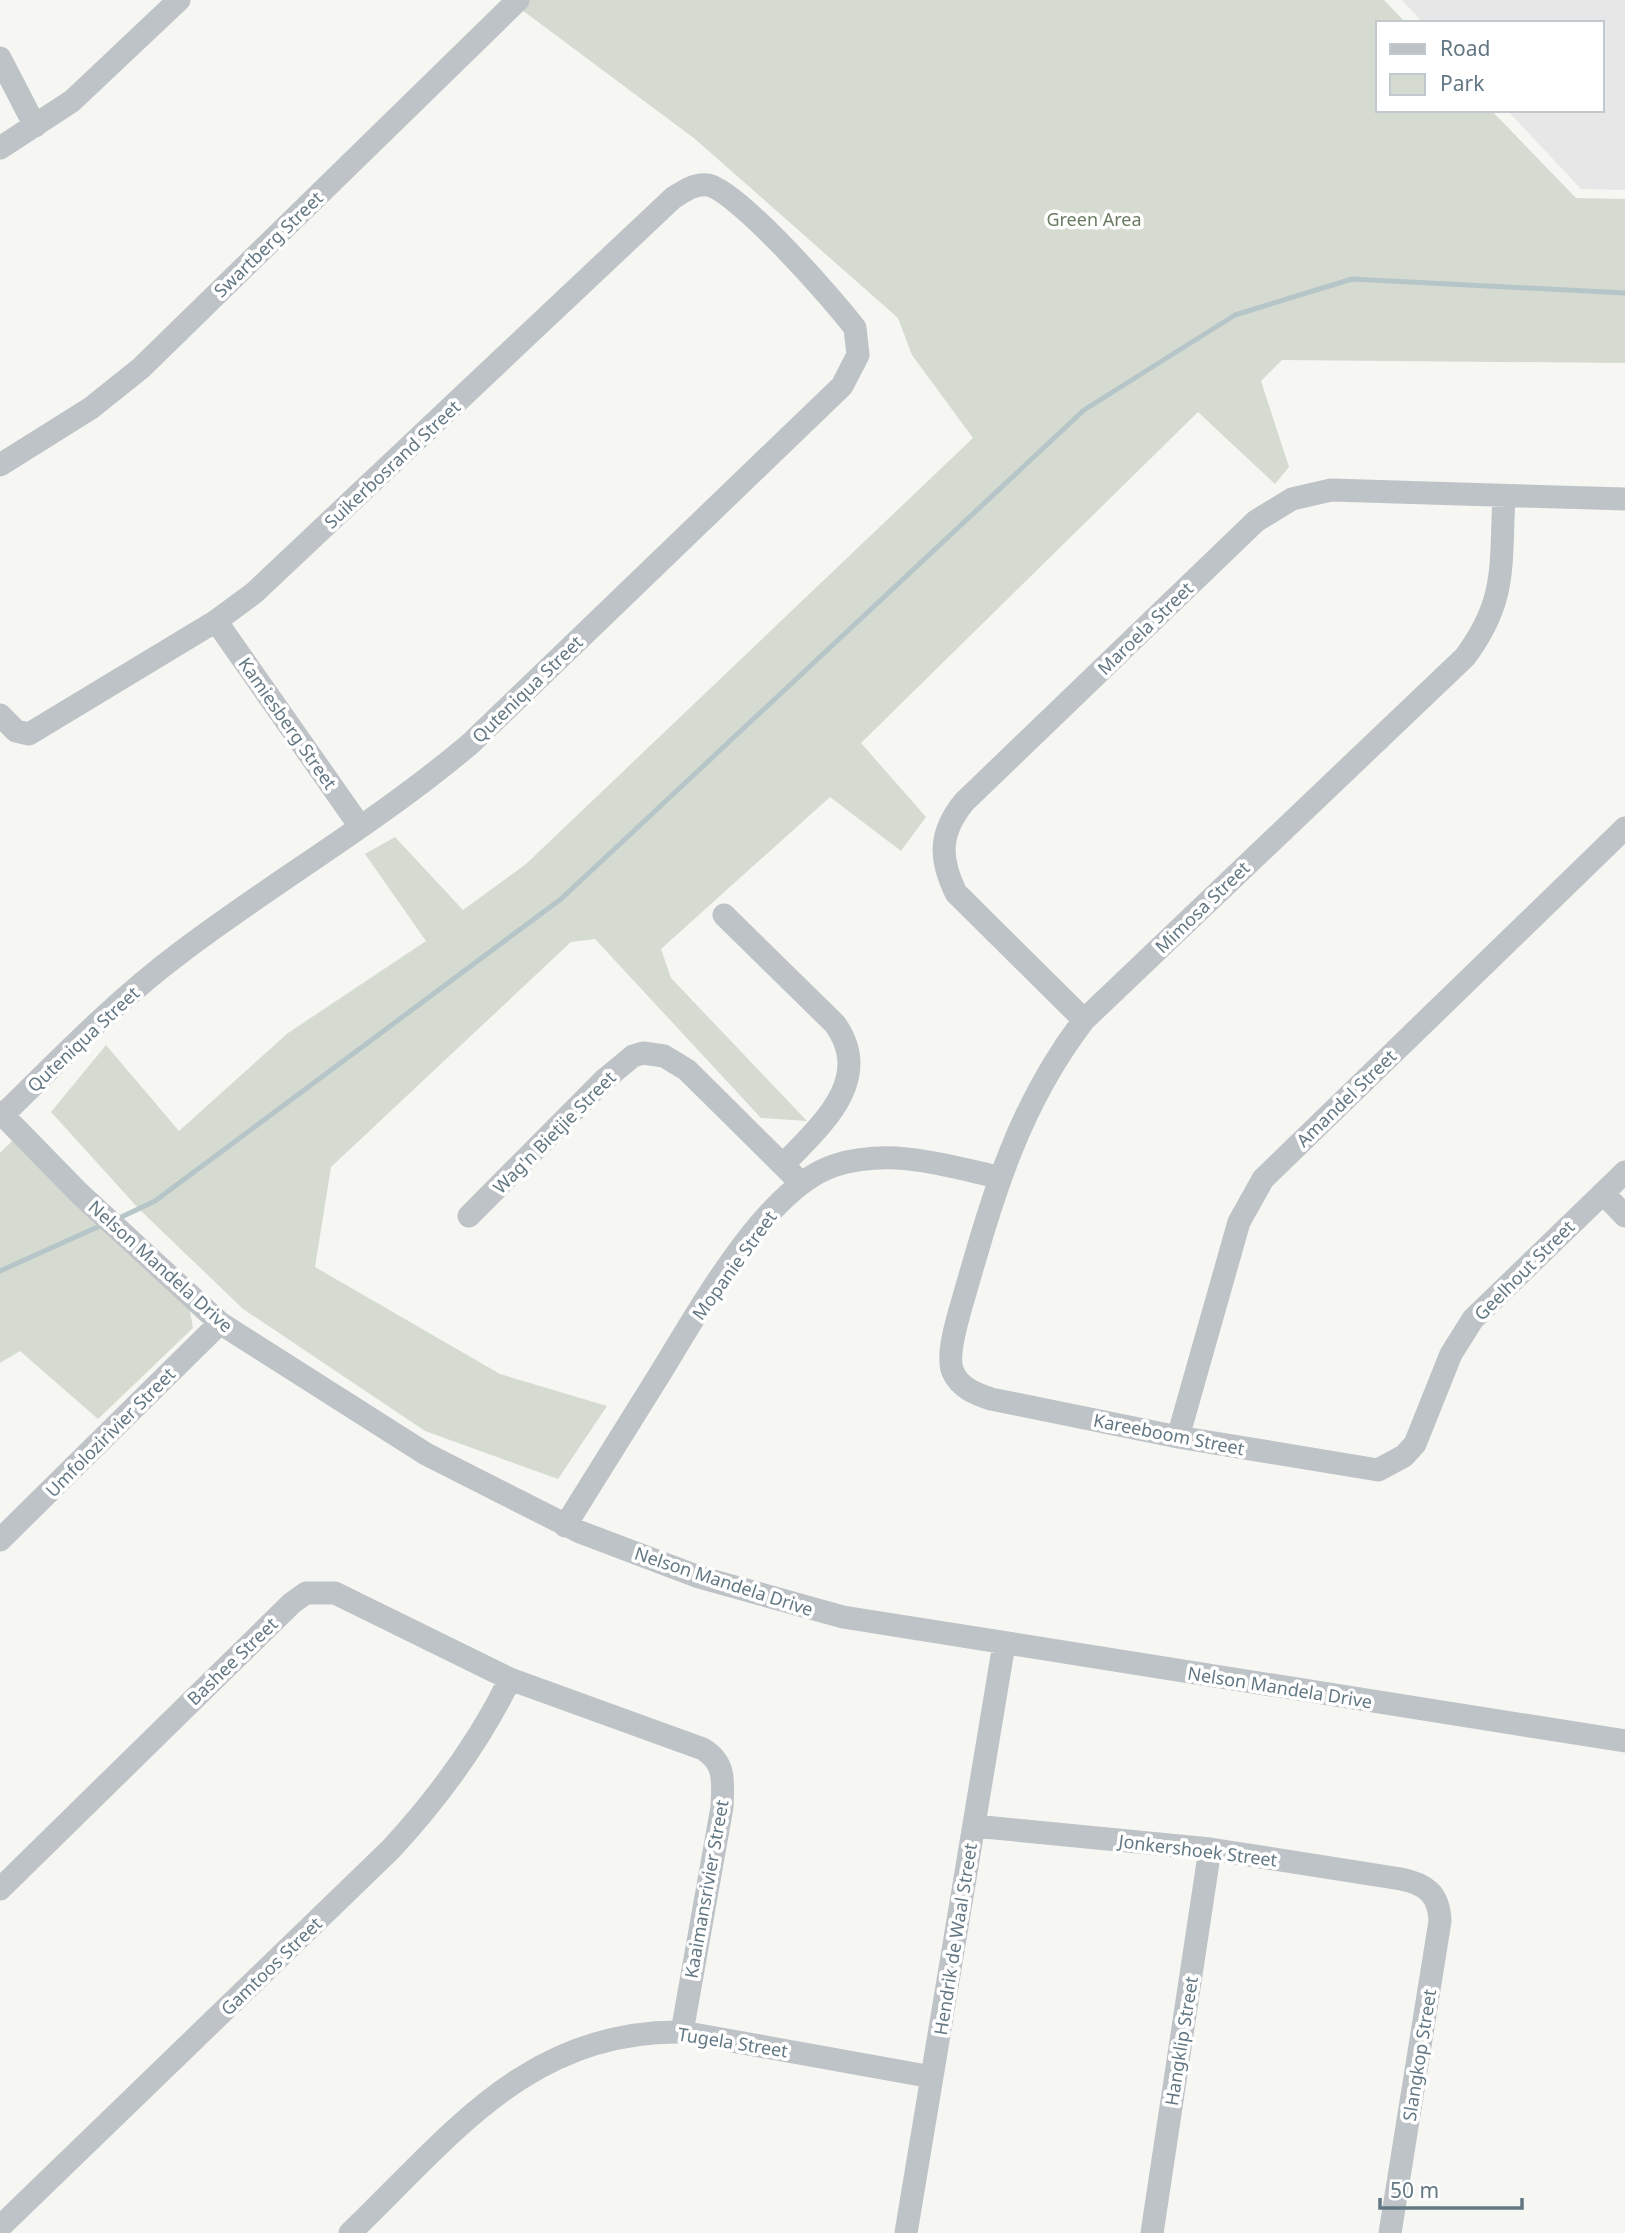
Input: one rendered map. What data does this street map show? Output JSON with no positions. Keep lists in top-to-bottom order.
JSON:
{
  "streets": {
    "street": [
      "Swartberg Street",
      "Suikerbosrand Street",
      "Maroela Street",
      "Quteniqua Street",
      "Kamiesberg Street",
      "Mimosa Street",
      "Amandel Street",
      "Wag'n Bietjie Street",
      "Mopanie Street",
      "Nelson Mandela Drive",
      "Geelhout Street",
      "Umfolozirivier Street",
      "Kareeboom Street",
      "Bashee Street",
      "Jonkershoek Street",
      "Kaaimansrivier Street",
      "Hendrik de Waal Street",
      "Gamtoos Street",
      "Hangklip Street",
      "Tugela Street",
      "Slangkop Street"
    ]
  },
  "crossings": [
    ["Suikerbosrand Street", "Quteniqua Street"],
    ["Suikerbosrand Street", "Kamiesberg Street"],
    ["Maroela Street", "Mimosa Street"],
    ["Quteniqua Street", "Kamiesberg Street"],
    ["Quteniqua Street", "Nelson Mandela Drive"],
    ["Mimosa Street", "Mopanie Street"],
    ["Mimosa Street", "Kareeboom Street"],
    ["Amandel Street", "Kareeboom Street"],
    ["Wag'n Bietjie Street", "Mopanie Street"],
    ["Mopanie Street", "Nelson Mandela Drive"],
    ["Nelson Mandela Drive", "Umfolozirivier Street"],
    ["Nelson Mandela Drive", "Hendrik de Waal Street"],
    ["Geelhout Street", "Kareeboom Street"],
    ["Bashee Street", "Kaaimansrivier Street"],
    ["Bashee Street", "Gamtoos Street"],
    ["Jonkershoek Street", "Hendrik de Waal Street"],
    ["Jonkershoek Street", "Hangklip Street"],
    ["Jonkershoek Street", "Slangkop Street"],
    ["Kaaimansrivier Street", "Gamtoos Street"],
    ["Kaaimansrivier Street", "Tugela Street"],
    ["Hendrik de Waal Street", "Tugela Street"]
  ],
  "parks": ["Green Area"],
  "legend": ["Road", "Park"],
  "scale_bar": "50 m"
}
